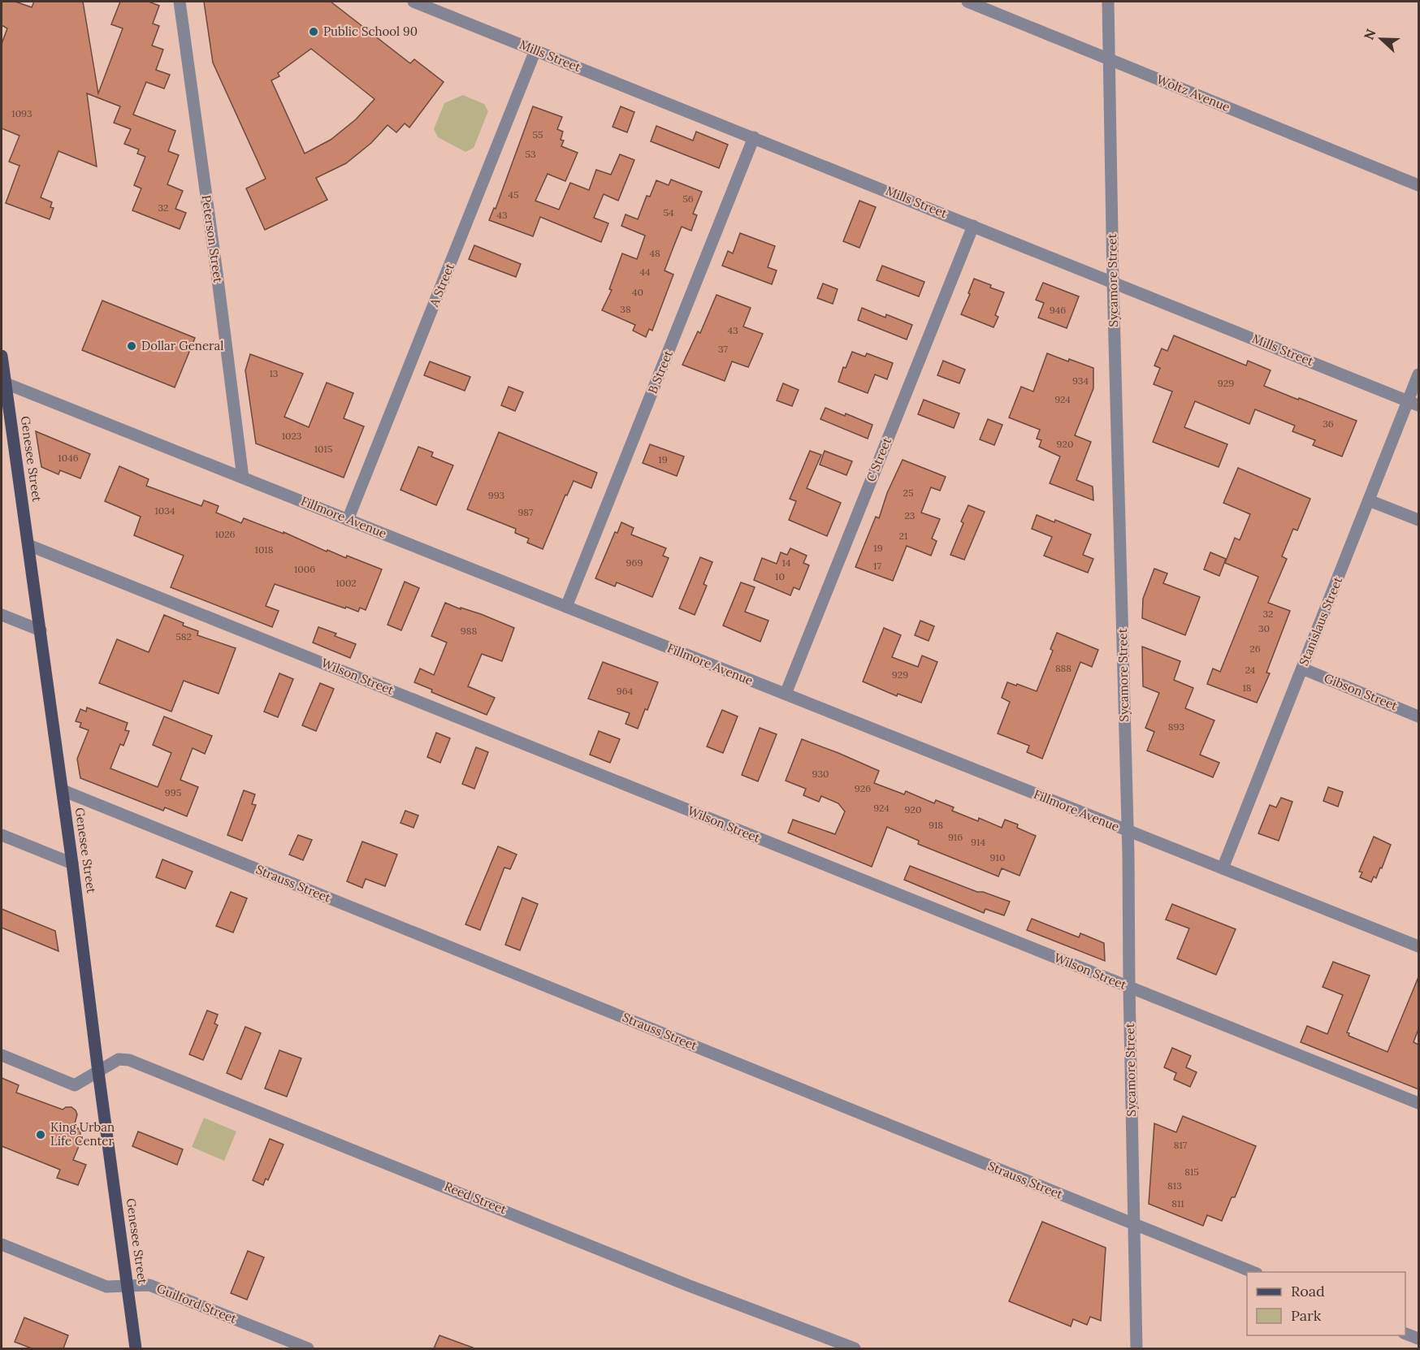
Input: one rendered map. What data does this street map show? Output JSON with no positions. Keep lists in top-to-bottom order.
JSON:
{
  "streets": {
    "main road": ["Genesee Street"],
    "street": [
      "Mills Street",
      "Woltz Avenue",
      "Peterson Street",
      "Sycamore Street",
      "A Street",
      "B Street",
      "C Street",
      "Fillmore Avenue",
      "Stanislaus Street",
      "Wilson Street",
      "Gibson Street",
      "Strauss Street",
      "Reed Street",
      "Guilford Street"
    ]
  },
  "crossings": [
    ["Mills Street", "Sycamore Street"],
    ["Mills Street", "A Street"],
    ["Mills Street", "B Street"],
    ["Mills Street", "C Street"],
    ["Mills Street", "Stanislaus Street"],
    ["Woltz Avenue", "Sycamore Street"],
    ["Peterson Street", "Fillmore Avenue"],
    ["Sycamore Street", "Fillmore Avenue"],
    ["Sycamore Street", "Wilson Street"],
    ["Sycamore Street", "Strauss Street"],
    ["A Street", "Fillmore Avenue"],
    ["B Street", "Fillmore Avenue"],
    ["Genesee Street", "Fillmore Avenue"],
    ["Genesee Street", "Wilson Street"],
    ["Genesee Street", "Strauss Street"],
    ["Genesee Street", "Reed Street"],
    ["Genesee Street", "Guilford Street"],
    ["C Street", "Fillmore Avenue"],
    ["Fillmore Avenue", "Stanislaus Street"],
    ["Stanislaus Street", "Gibson Street"]
  ],
  "places": ["Public School 90", "Dollar General", "King Urban Life Center"],
  "house_numbers": [
    "1093",
    "55",
    "53",
    "45",
    "56",
    "32",
    "54",
    "43",
    "48",
    "44",
    "40",
    "38",
    "946",
    "43",
    "37",
    "13",
    "934",
    "929",
    "924",
    "36",
    "1023",
    "920",
    "1015",
    "1046",
    "19",
    "25",
    "993",
    "1034",
    "987",
    "23",
    "1026",
    "21",
    "19",
    "1018",
    "969",
    "14",
    "17",
    "1006",
    "10",
    "1002",
    "32",
    "30",
    "988",
    "582",
    "26",
    "888",
    "24",
    "929",
    "18",
    "964",
    "893",
    "930",
    "926",
    "995",
    "924",
    "920",
    "918",
    "916",
    "914",
    "910",
    "817",
    "815",
    "813",
    "811"
  ],
  "legend": ["Road", "Park"],
  "north": "left"
}
